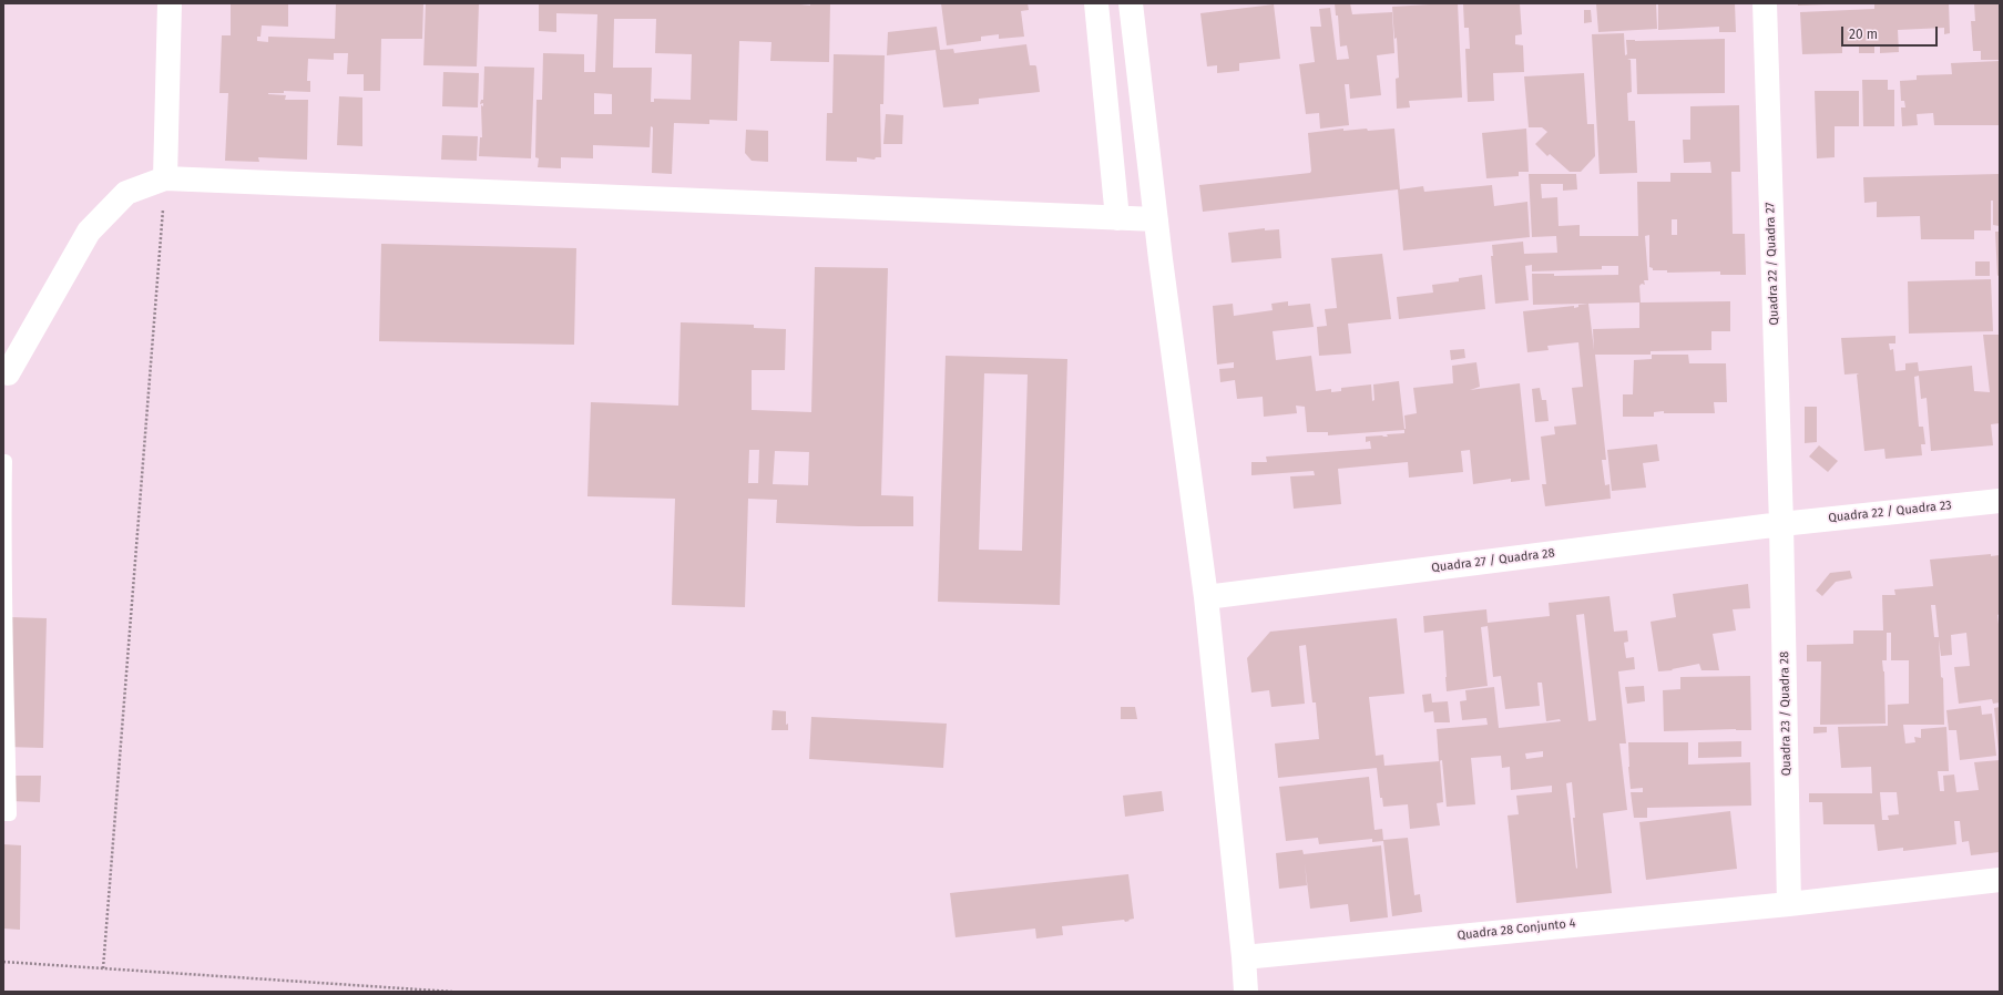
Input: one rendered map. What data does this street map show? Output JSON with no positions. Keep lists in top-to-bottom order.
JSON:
{
  "streets": {
    "street": [
      "Quadra 22 / Quadra 27",
      "Quadra 22 / Quadra 23",
      "Quadra 27 / Quadra 28",
      "Quadra 23 / Quadra 28",
      "Quadra 28 Conjunto 4"
    ]
  },
  "crossings": [
    ["Quadra 22 / Quadra 27", "Quadra 22 / Quadra 23"],
    ["Quadra 22 / Quadra 27", "Quadra 27 / Quadra 28"],
    ["Quadra 22 / Quadra 27", "Quadra 23 / Quadra 28"],
    ["Quadra 22 / Quadra 23", "Quadra 27 / Quadra 28"],
    ["Quadra 22 / Quadra 23", "Quadra 23 / Quadra 28"],
    ["Quadra 27 / Quadra 28", "Quadra 23 / Quadra 28"],
    ["Quadra 23 / Quadra 28", "Quadra 28 Conjunto 4"]
  ],
  "scale_bar": "20 m"
}
